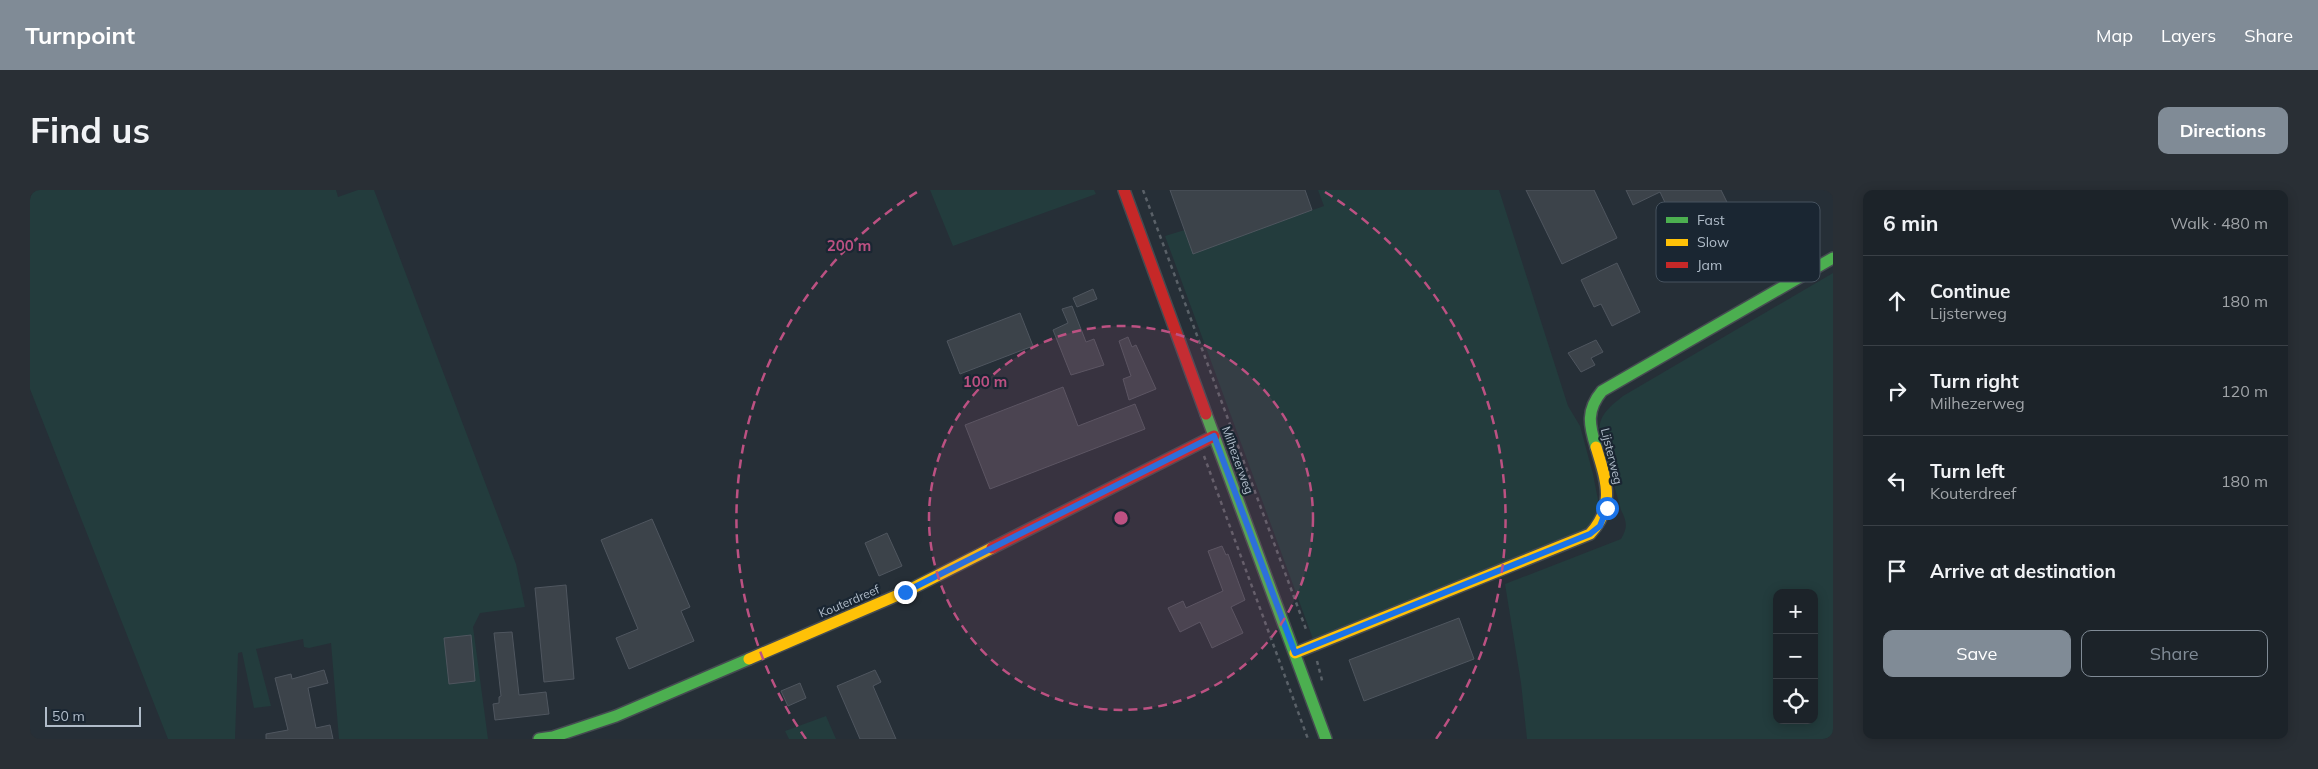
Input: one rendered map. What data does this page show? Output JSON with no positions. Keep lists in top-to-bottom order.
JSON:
{
  "streets": {
    "street": ["Lijsterweg", "Milhezerweg", "Kouterdreef"]
  },
  "crossings": [
    ["Lijsterweg", "Milhezerweg"],
    ["Milhezerweg", "Kouterdreef"]
  ],
  "legend": ["Fast", "Slow", "Jam"],
  "scale_bar": "50 m",
  "page": {
    "header": "Turnpoint",
    "nav": ["Map", "Layers", "Share"],
    "buttons": [
      "Directions",
      ["Save", "Share"]
    ],
    "title": "Find us",
    "heading": ["6 min", "Walk · 480 m"],
    "list": [
      ["Continue", "Lijsterweg", "180 m"],
      ["Turn right", "Milhezerweg", "120 m"],
      ["Turn left", "Kouterdreef", "180 m"],
      "Arrive at destination"
    ],
    "map_buttons": ["+", "−"],
    "scale": "50 m"
  },
  "rings": ["200 m", "100 m"]
}
